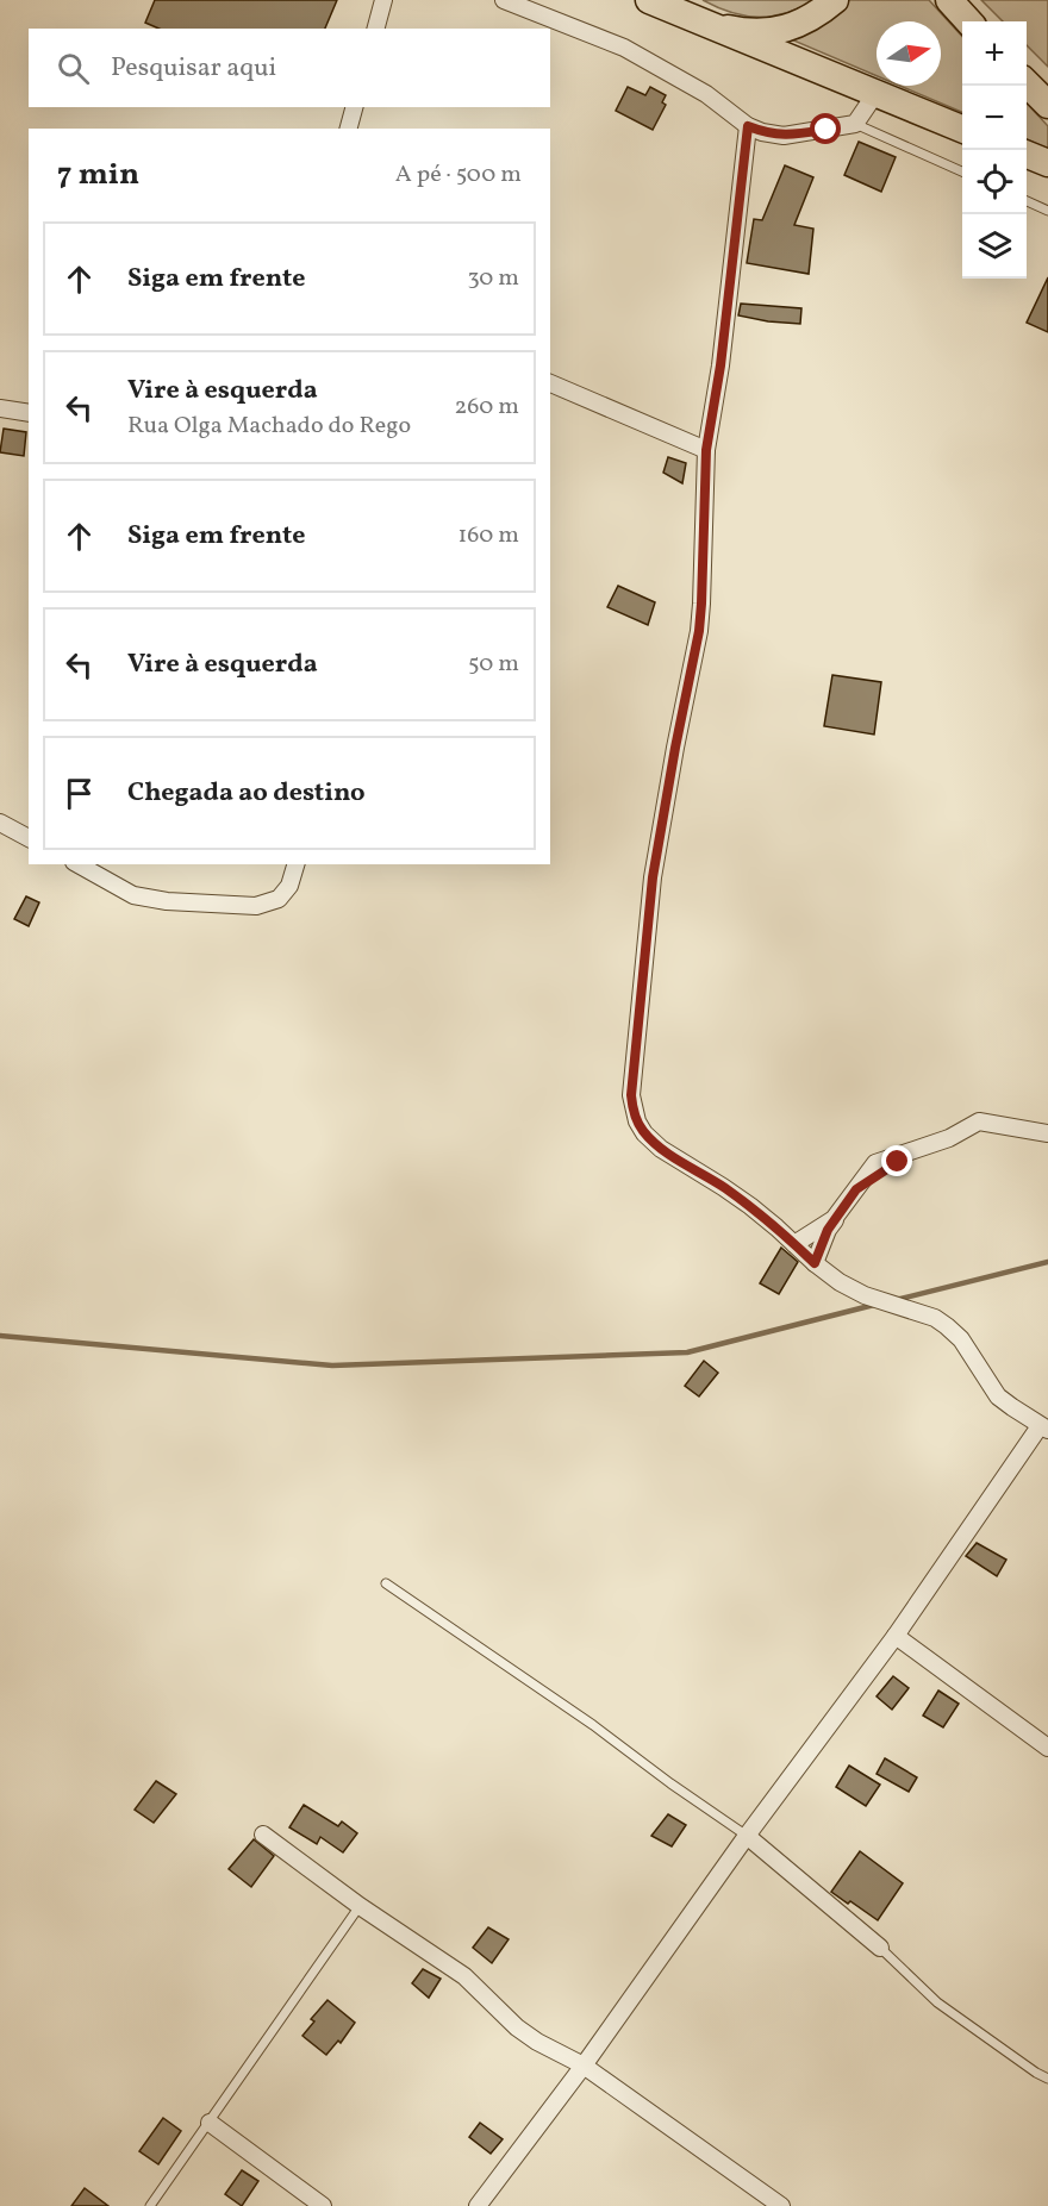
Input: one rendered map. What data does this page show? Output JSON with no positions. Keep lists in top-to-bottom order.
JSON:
{
  "north": "right",
  "page": {
    "map_buttons": ["+", "−"],
    "search": "Pesquisar aqui",
    "heading": ["7 min", "A pé · 500 m"],
    "list": [
      ["Siga em frente", "30 m"],
      ["Vire à esquerda", "Rua Olga Machado do Rego", "260 m"],
      ["Siga em frente", "160 m"],
      ["Vire à esquerda", "50 m"],
      "Chegada ao destino"
    ]
  }
}
